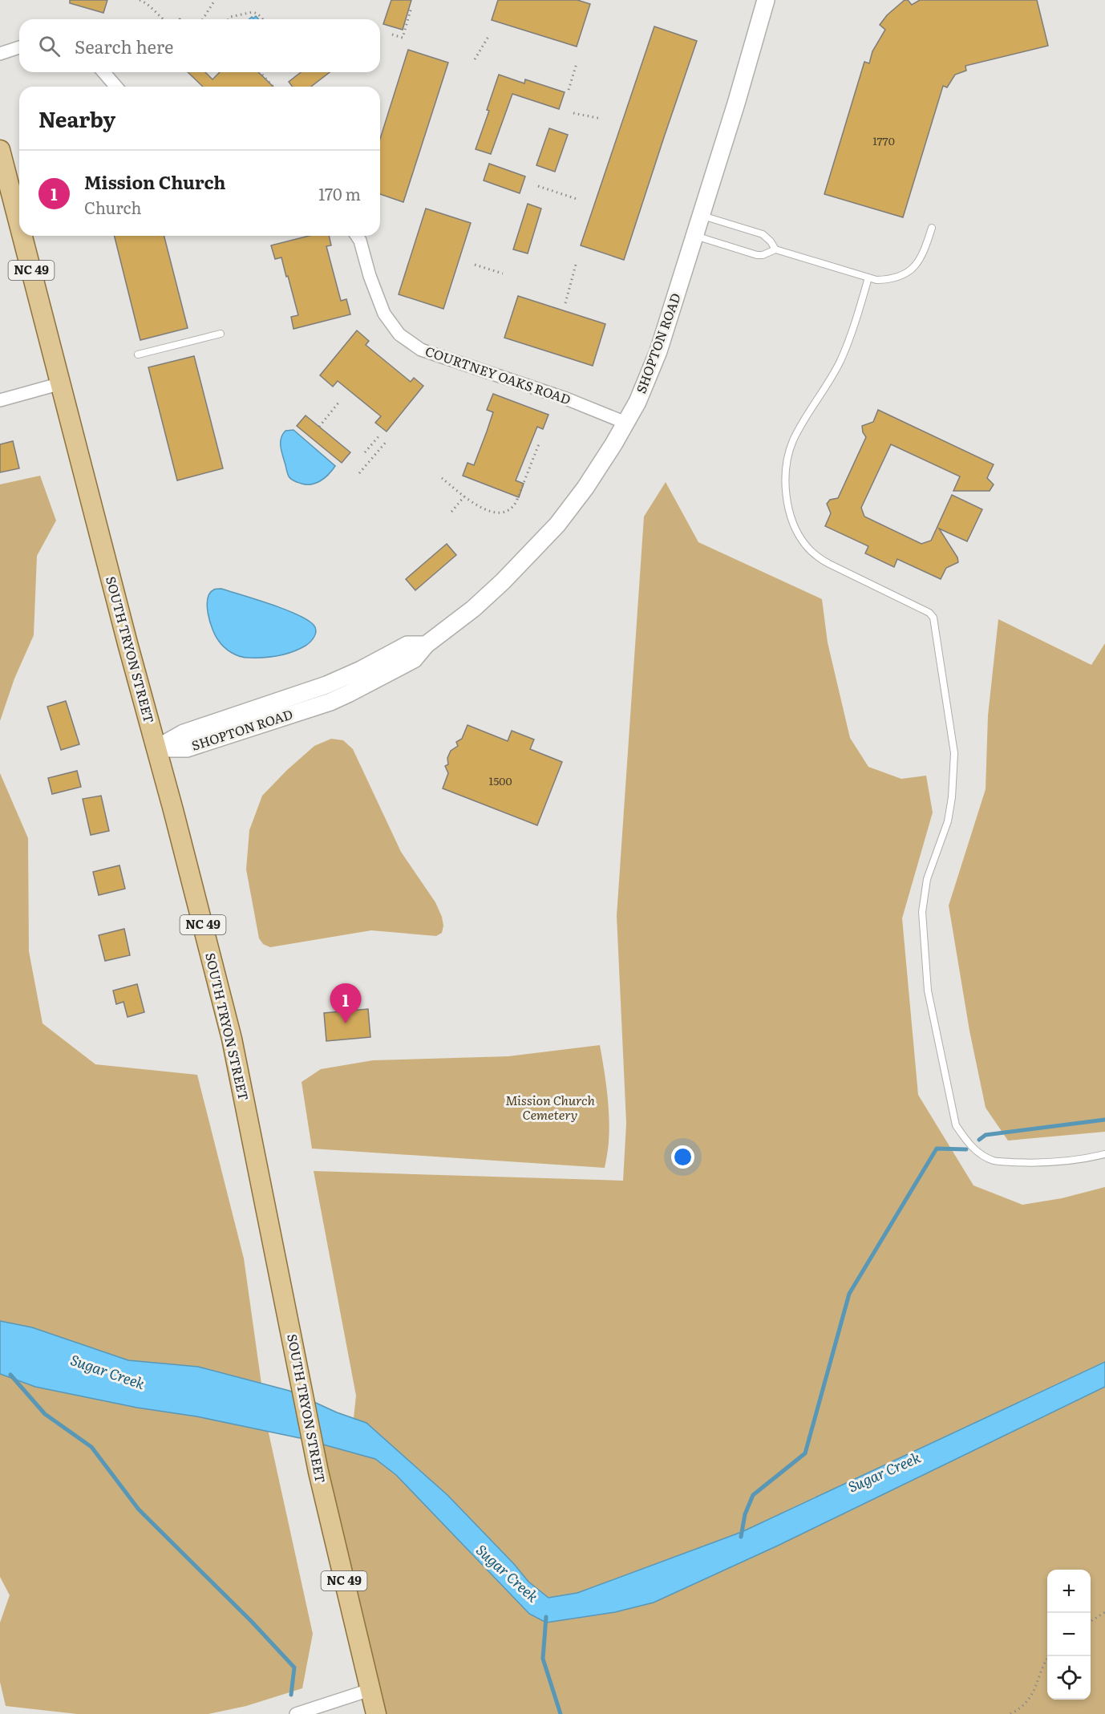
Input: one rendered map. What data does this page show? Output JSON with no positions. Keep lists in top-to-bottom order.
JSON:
{
  "streets": {
    "main road": ["NC 49", "SOUTH TRYON STREET"],
    "street": ["SHOPTON ROAD", "COURTNEY OAKS ROAD"]
  },
  "crossings": [
    ["SHOPTON ROAD", "COURTNEY OAKS ROAD"],
    ["SHOPTON ROAD", "SOUTH TRYON STREET"]
  ],
  "water": ["Sugar Creek"],
  "parks": ["Mission Church Cemetery"],
  "house_numbers": ["1770", "1500"],
  "page": {
    "search": "Search here",
    "heading": "Nearby",
    "list": [
      {
        "mark": "1",
        "name": "Mission Church",
        "note": "Church",
        "value": "170 m"
      }
    ],
    "pins": "1",
    "map_buttons": ["+", "−"]
  }
}
